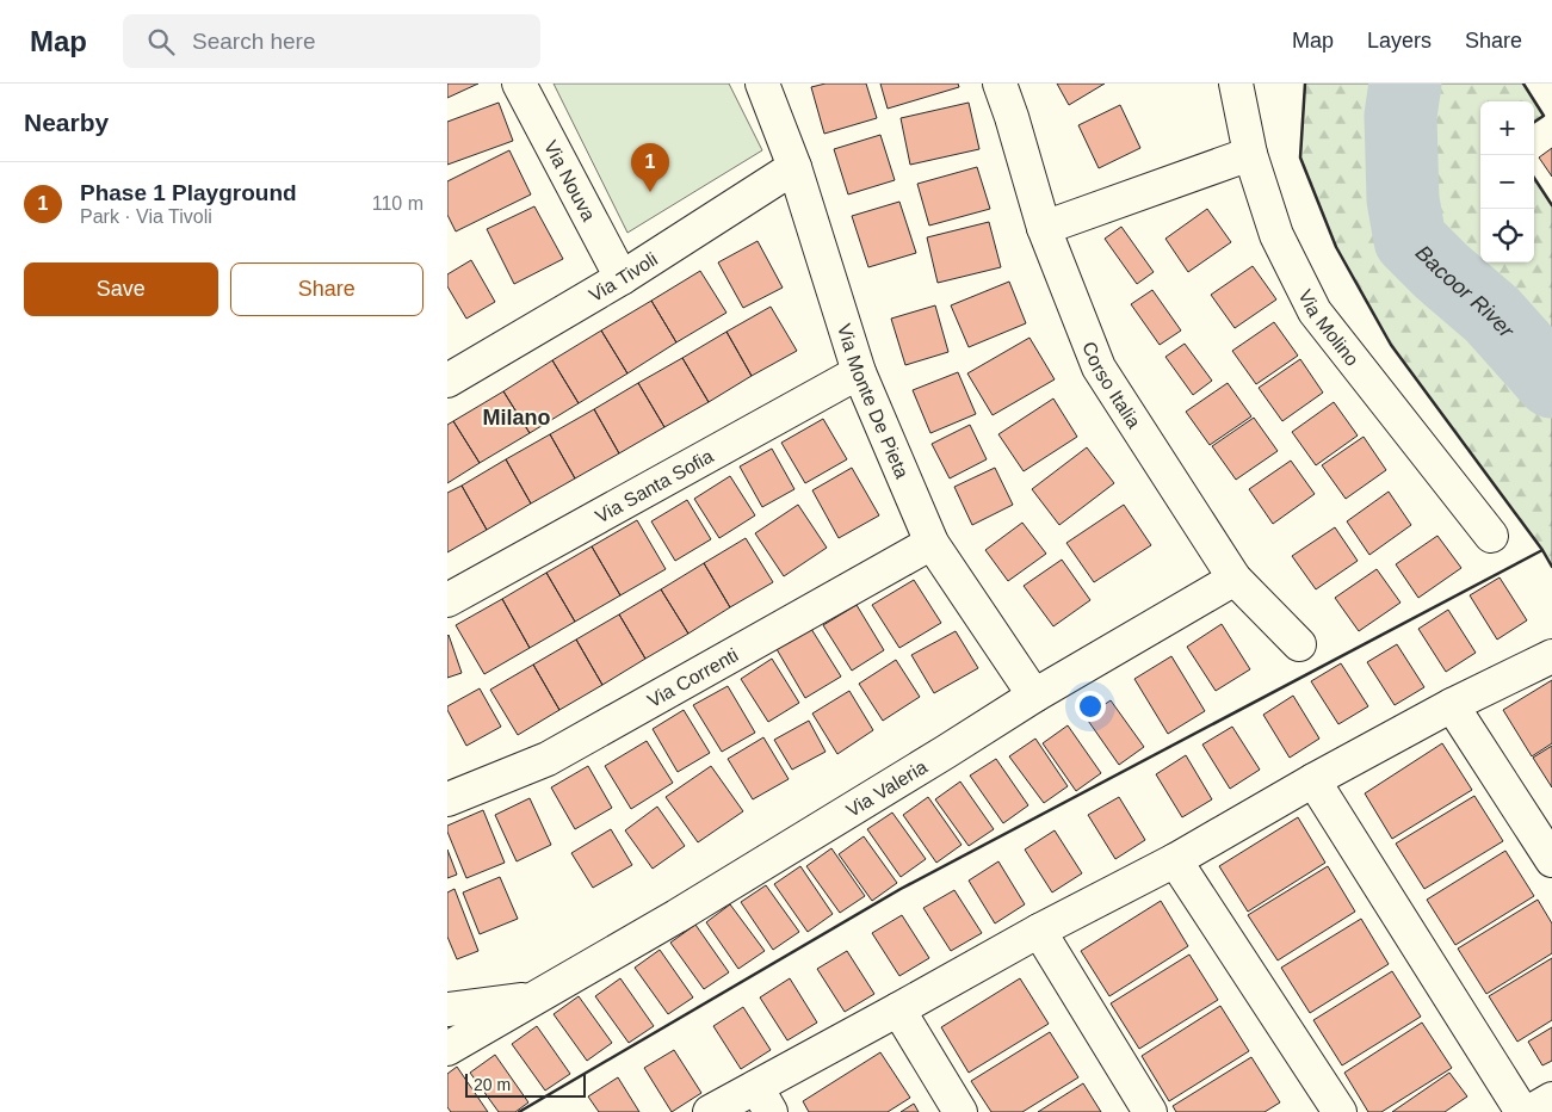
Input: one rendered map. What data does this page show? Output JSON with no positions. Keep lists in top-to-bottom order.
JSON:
{
  "streets": {
    "street": [
      "Via Nouva",
      "Via Tivoli",
      "Via Molino",
      "Corso Italia",
      "Via Monte De Pieta",
      "Via Santa Sofia",
      "Via Correnti",
      "Via Valeria"
    ]
  },
  "crossings": [
    ["Via Nouva", "Via Tivoli"],
    ["Via Tivoli", "Via Monte De Pieta"],
    ["Corso Italia", "Via Valeria"],
    ["Via Monte De Pieta", "Via Santa Sofia"],
    ["Via Monte De Pieta", "Via Correnti"],
    ["Via Monte De Pieta", "Via Valeria"]
  ],
  "districts": ["Milano"],
  "water": ["Bacoor River"],
  "scale_bar": "20 m",
  "page": {
    "header": "Map",
    "search": "Search here",
    "nav": ["Map", "Layers", "Share"],
    "heading": "Nearby",
    "map_buttons": ["+", "−"],
    "pins": "1",
    "list": [
      {
        "mark": "1",
        "name": "Phase 1 Playground",
        "note": "Park · Via Tivoli",
        "value": "110 m"
      }
    ],
    "buttons": ["Save", "Share"],
    "scale": "20 m"
  }
}
